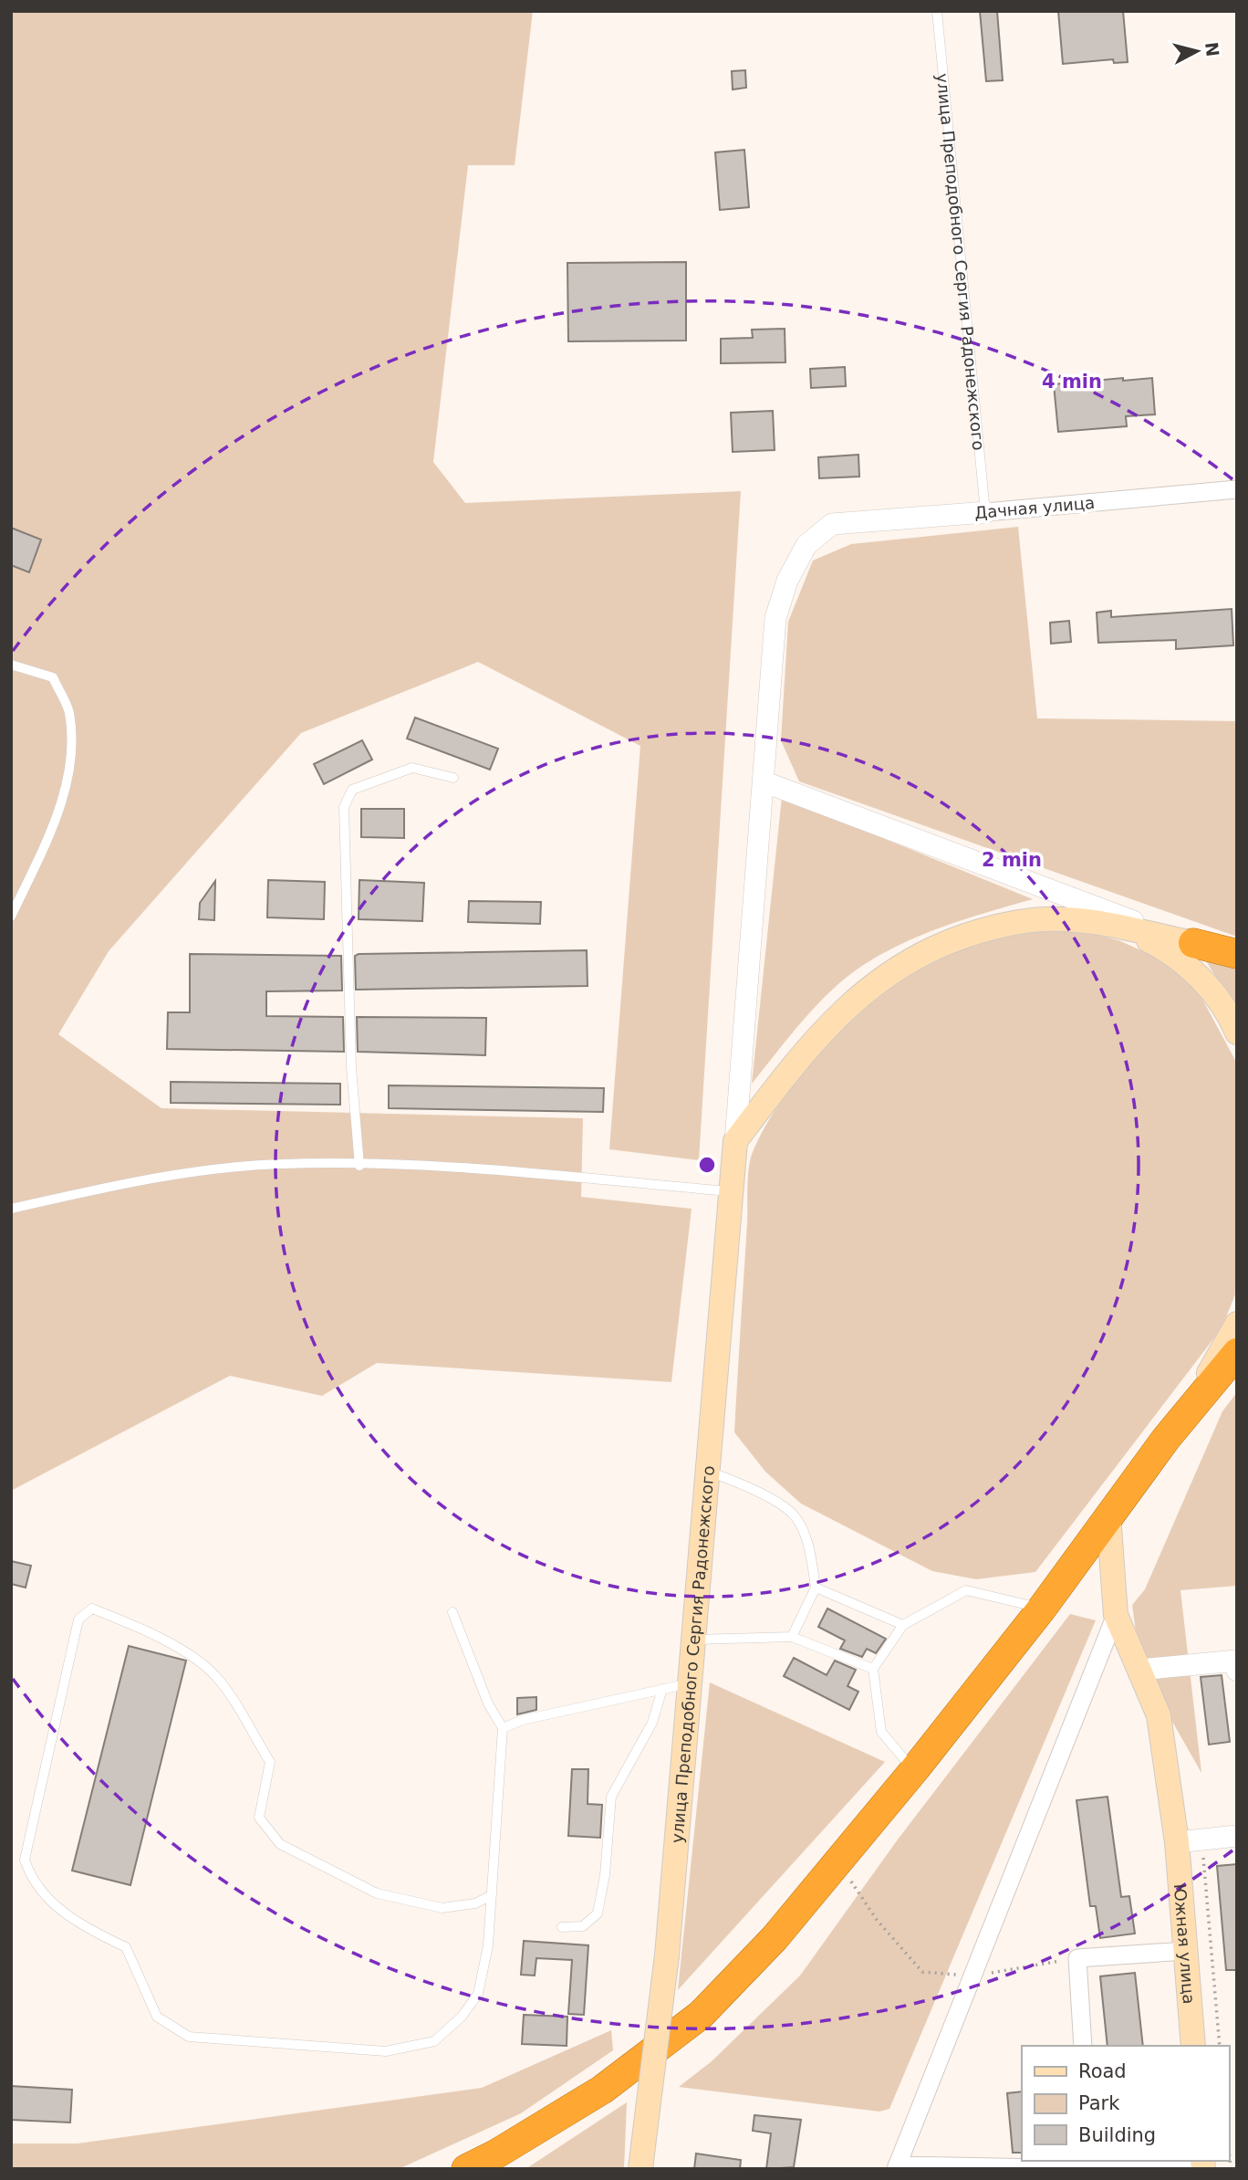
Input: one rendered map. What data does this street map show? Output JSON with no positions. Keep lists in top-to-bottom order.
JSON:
{
  "streets": {
    "main road": ["улица Преподобного Сергия Радонежского", "Южная улица"],
    "street": ["Дачная улица"]
  },
  "crossings": [
    ["улица Преподобного Сергия Радонежского", "Дачная улица"]
  ],
  "legend": ["Road", "Park", "Building"],
  "north": "right",
  "rings": ["4 min", "2 min"]
}
